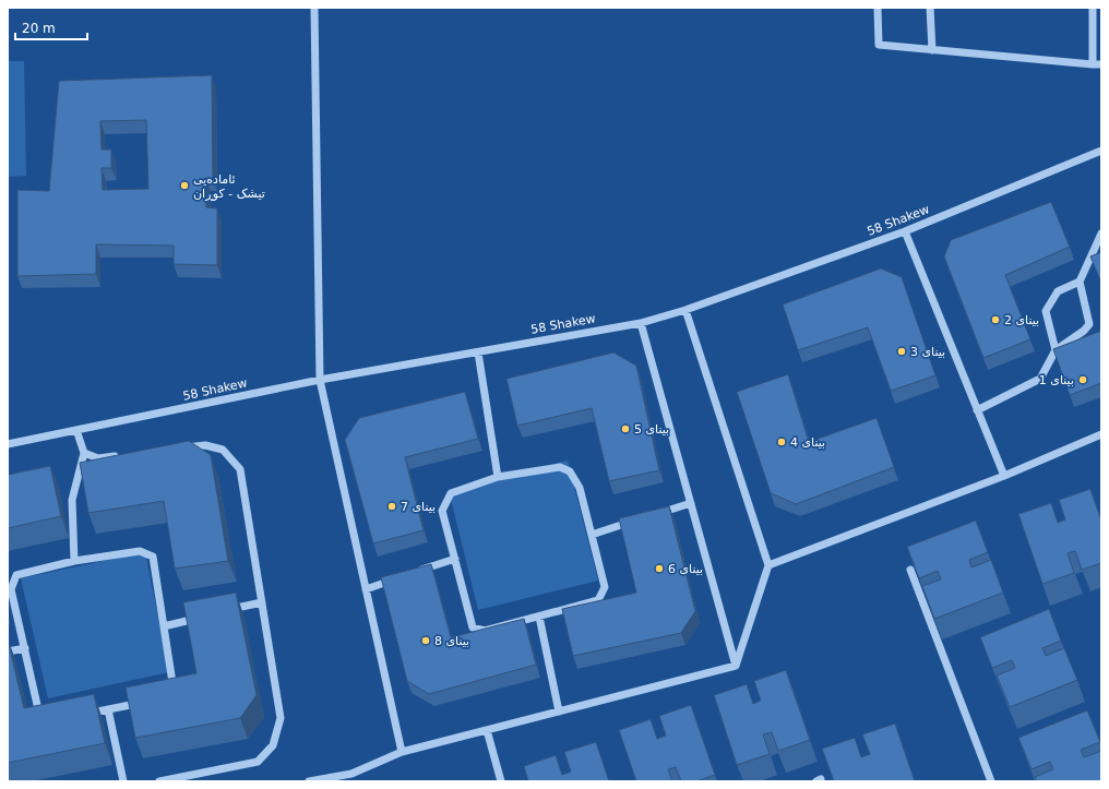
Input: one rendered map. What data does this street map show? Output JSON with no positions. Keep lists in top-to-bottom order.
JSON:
{
  "streets": {
    "street": ["58 Shakew"]
  },
  "places": [
    "ئامادەیی تیشک - کوڕان",
    "بيناى 2",
    "بيناى 3",
    "بيناى 1",
    "بيناى 5",
    "بيناى 4",
    "بيناى 7",
    "بيناى 6",
    "بيناى 8"
  ],
  "scale_bar": "20 m"
}
